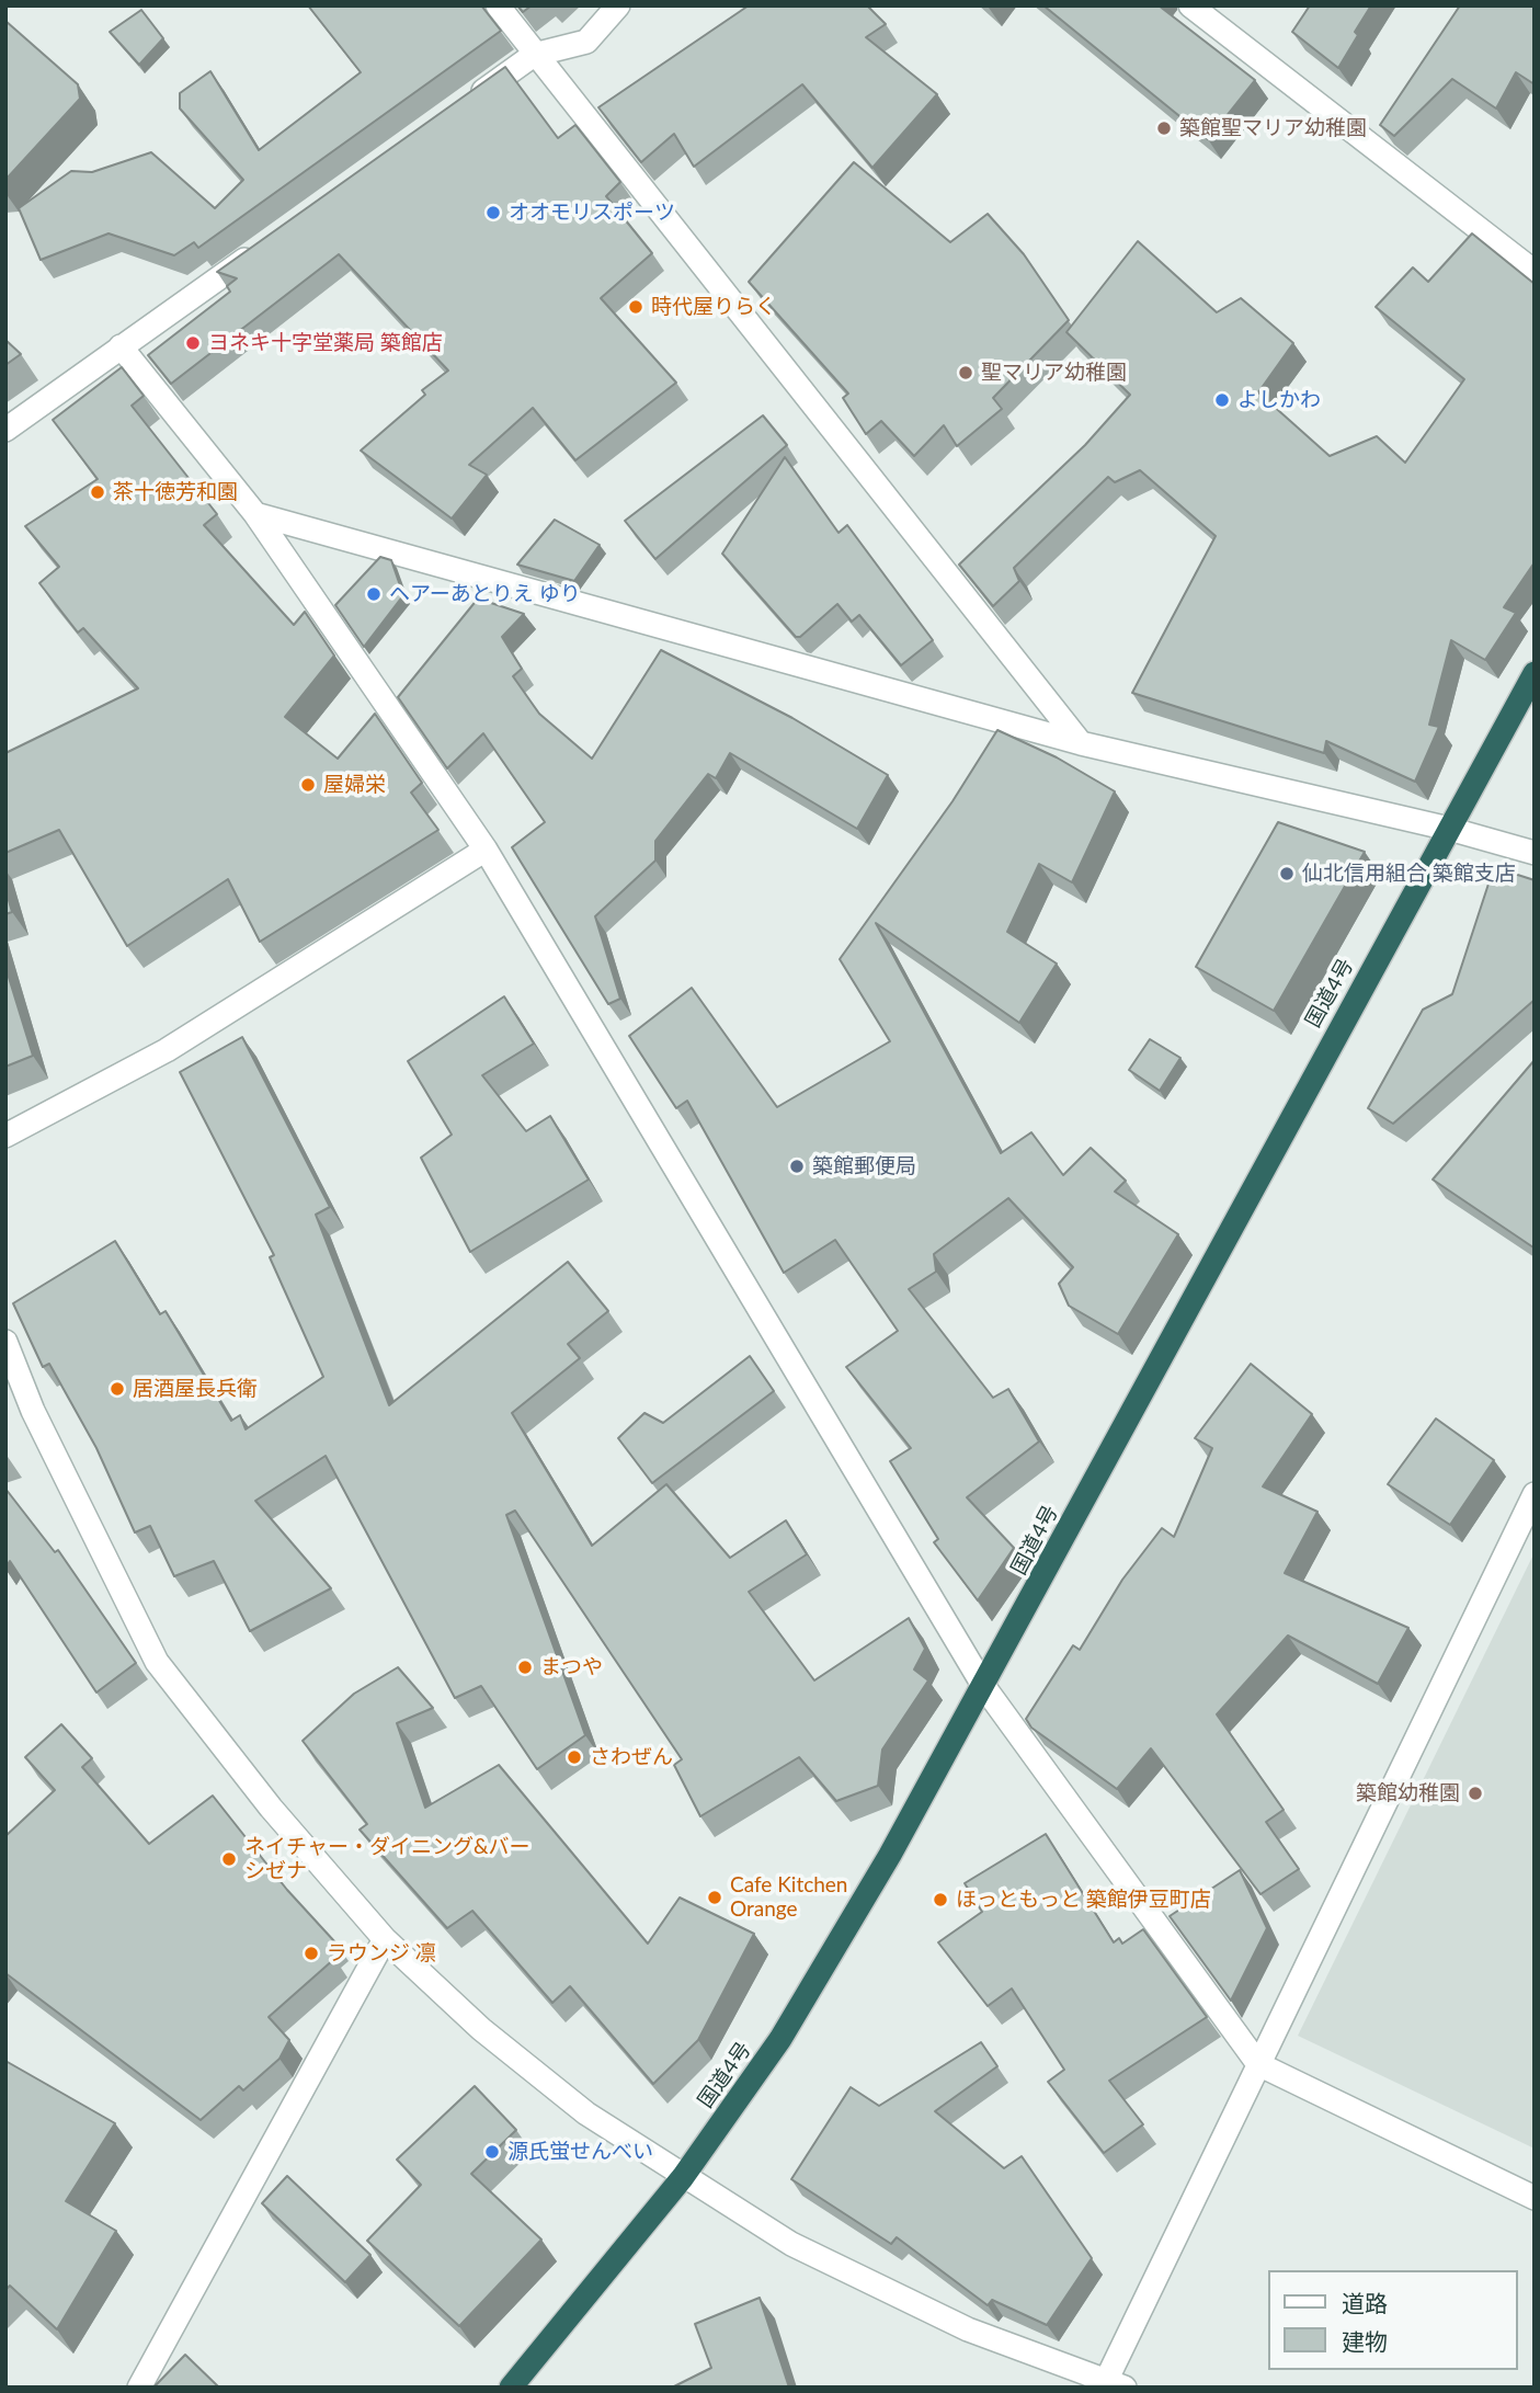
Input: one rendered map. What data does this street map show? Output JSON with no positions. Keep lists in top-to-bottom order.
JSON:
{
  "streets": {
    "highway": ["国道4号"]
  },
  "places": [
    "築館聖マリア幼稚園",
    "オオモリスポーツ",
    "時代屋りらく",
    "ヨネキ十字堂薬局 築館店",
    "聖マリア幼稚園",
    "よしかわ",
    "茶十徳芳和園",
    "ヘアーあとりえ ゆり",
    "屋婦栄",
    "仙北信用組合 築館支店",
    "築館郵便局",
    "居酒屋長兵衛",
    "まつや",
    "さわぜん",
    "築館幼稚園",
    "ネイチャー・ダイニング&バー シゼナ",
    "Cafe Kitchen Orange",
    "ほっともっと 築館伊豆町店",
    "ラウンジ 凛",
    "源氏蛍せんべい"
  ],
  "legend": ["道路", "建物"]
}
